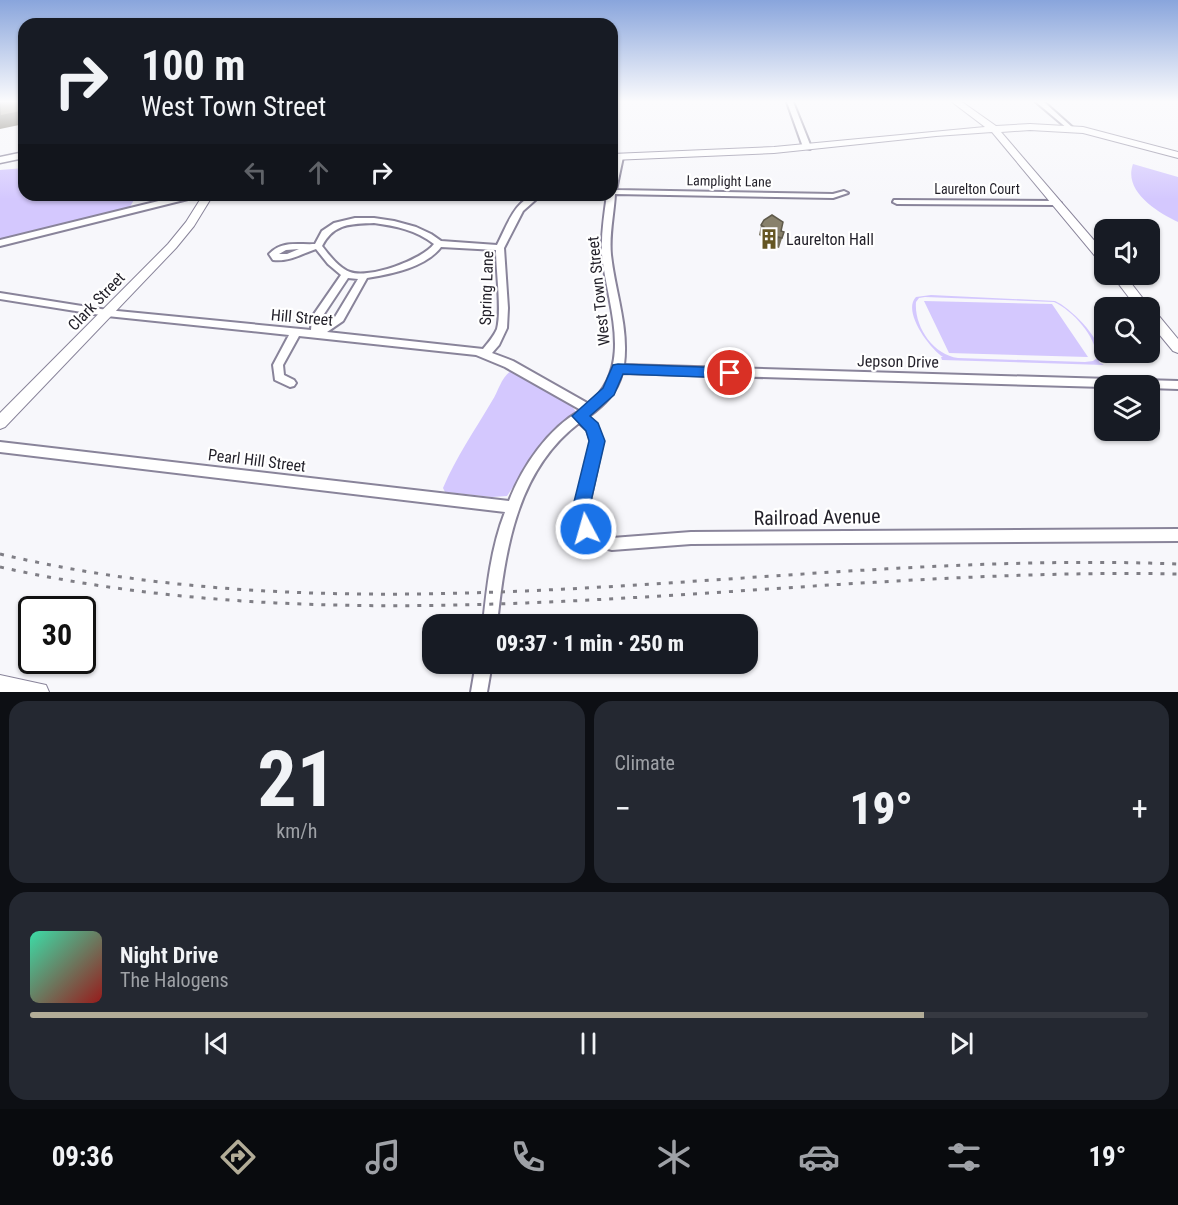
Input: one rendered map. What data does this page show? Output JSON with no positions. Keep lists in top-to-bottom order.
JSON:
{
  "streets": {
    "main road": ["Clark Street"],
    "street": [
      "Lamplight Lane",
      "Laurelton Court",
      "Spring Lane",
      "West Town Street",
      "Hill Street",
      "Jepson Drive",
      "Pearl Hill Street",
      "Railroad Avenue"
    ]
  },
  "crossings": [
    ["Spring Lane", "Hill Street"],
    ["West Town Street", "Hill Street"],
    ["West Town Street", "Jepson Drive"],
    ["West Town Street", "Pearl Hill Street"],
    ["West Town Street", "Railroad Avenue"],
    ["Clark Street", "Hill Street"],
    ["Hill Street", "Railroad Avenue"]
  ],
  "places": {
    "building": ["Laurelton Hall"]
  },
  "page": {
    "turn": ["100 m", "West Town Street"],
    "limit": "30",
    "trip": "09:37 · 1 min · 250 m",
    "tile": [
      ["21", "km/h"],
      "Climate"
    ],
    "heat": ["−", "19°", "+"],
    "song": ["Night Drive", "The Halogens"],
    "tabs": ["09:36", "19°"]
  }
}
